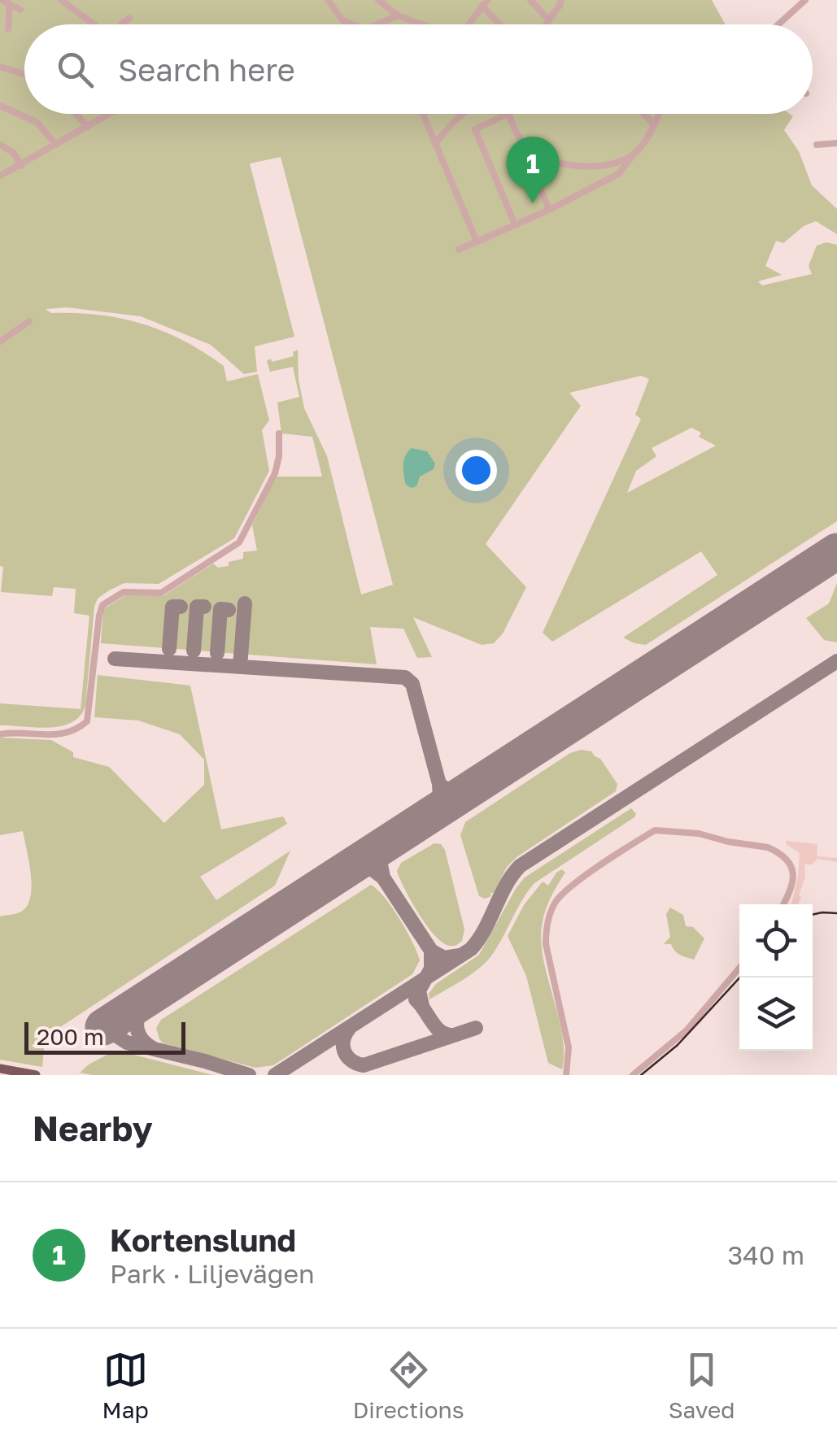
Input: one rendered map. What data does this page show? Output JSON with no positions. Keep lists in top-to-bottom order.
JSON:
{
  "scale_bar": "200 m",
  "page": {
    "search": "Search here",
    "pins": "1",
    "scale": "200 m",
    "heading": "Nearby",
    "list": [
      {
        "mark": "1",
        "name": "Kortenslund",
        "note": "Park · Liljevägen",
        "value": "340 m"
      }
    ],
    "nav": ["Map", "Directions", "Saved"]
  }
}
